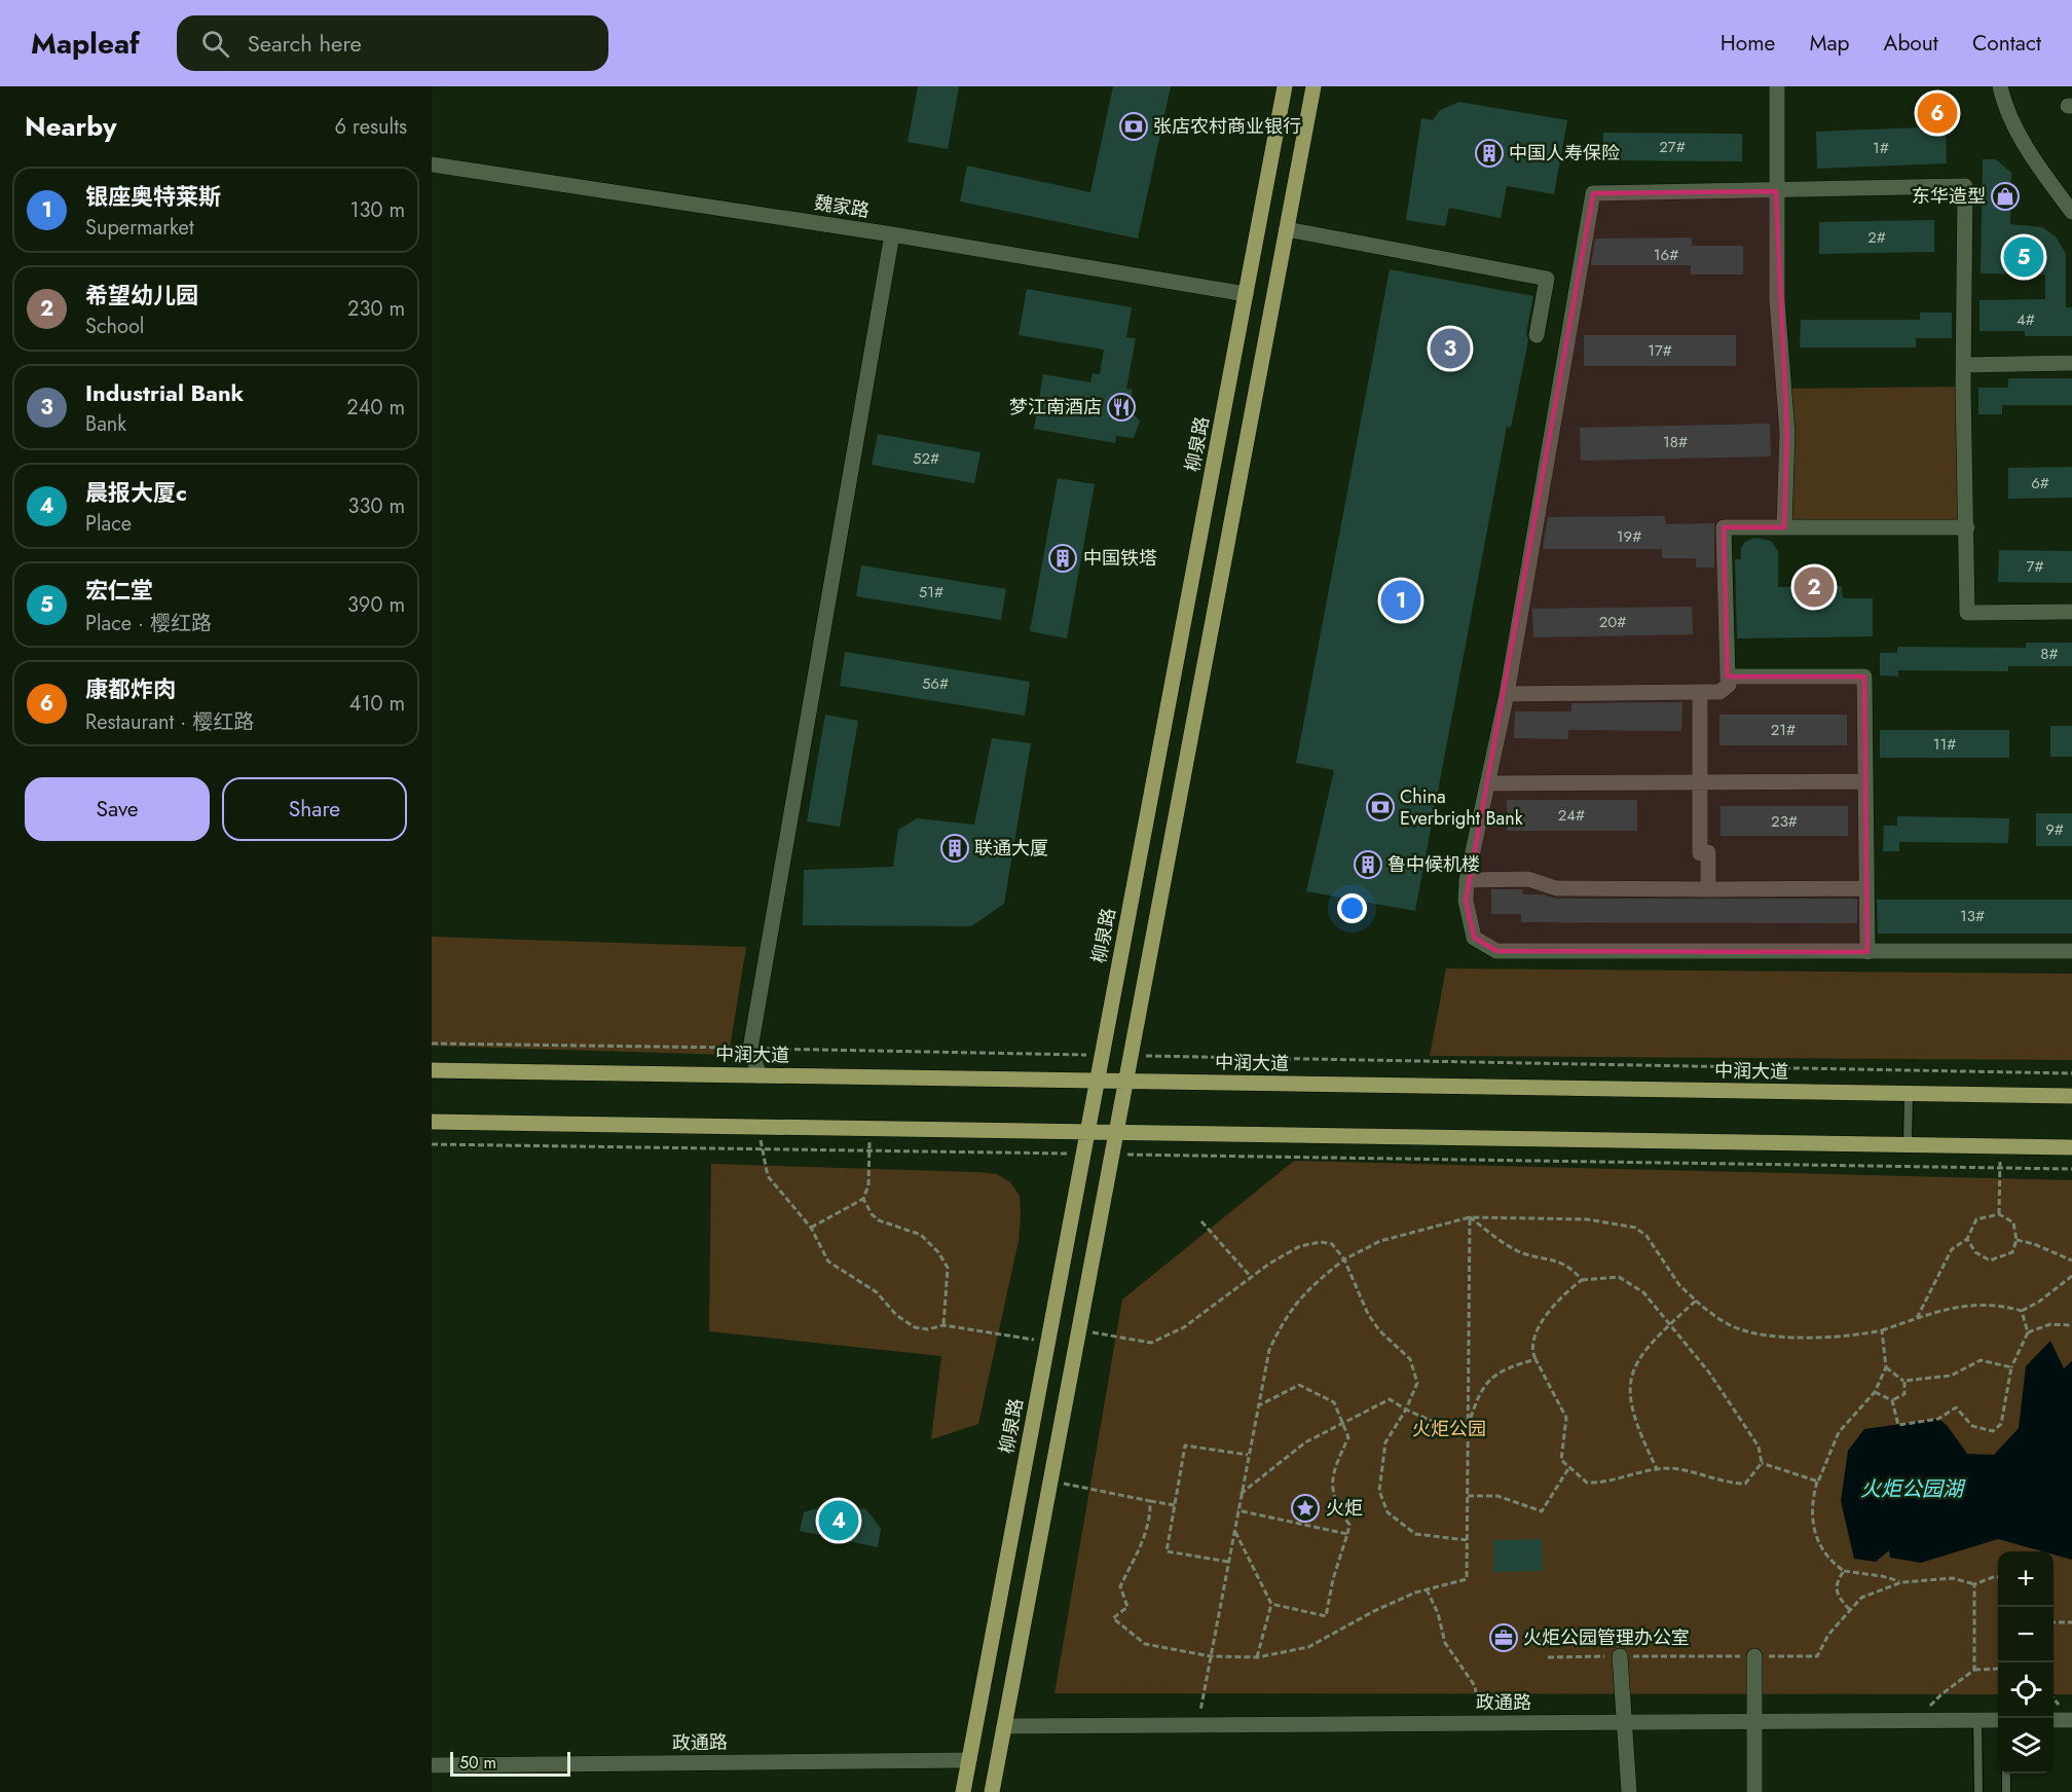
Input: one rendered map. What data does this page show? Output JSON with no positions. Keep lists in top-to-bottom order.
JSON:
{
  "streets": {
    "main road": ["柳泉路", "中润大道"],
    "street": ["魏家路", "政通路"]
  },
  "crossings": [
    ["魏家路", "柳泉路"],
    ["柳泉路", "中润大道"],
    ["柳泉路", "政通路"]
  ],
  "water": ["火炬公园湖"],
  "parks": ["火炬公园"],
  "places": {
    "bank": ["张店农村商业银行", "China Everbright Bank"],
    "building": [
      "中国人寿保险",
      "中国铁塔",
      "联通大厦",
      "鲁中候机楼"
    ],
    "shop": ["东华造型"],
    "restaurant": ["梦江南酒店"],
    "place": ["火炬"],
    "office": ["火炬公园管理办公室"]
  },
  "house_numbers": [
    "27#",
    "1#",
    "2#",
    "16#",
    "4#",
    "17#",
    "18#",
    "52#",
    "6#",
    "19#",
    "7#",
    "51#",
    "20#",
    "8#",
    "56#",
    "21#",
    "11#",
    "24#",
    "23#",
    "9#",
    "13#"
  ],
  "scale_bar": "50 m",
  "page": {
    "header": "Mapleaf",
    "search": "Search here",
    "nav": [
      "Home",
      "Map",
      "About",
      "Contact"
    ],
    "heading": ["Nearby", "6 results"],
    "pins": [
      "6",
      "5",
      "3",
      "2",
      "1",
      "4"
    ],
    "list": [
      {
        "mark": "1",
        "name": "银座奥特莱斯",
        "note": "Supermarket",
        "value": "130 m"
      },
      {
        "mark": "2",
        "name": "希望幼儿园",
        "note": "School",
        "value": "230 m"
      },
      {
        "mark": "3",
        "name": "Industrial Bank",
        "note": "Bank",
        "value": "240 m"
      },
      {
        "mark": "4",
        "name": "晨报大厦c",
        "note": "Place",
        "value": "330 m"
      },
      {
        "mark": "5",
        "name": "宏仁堂",
        "note": "Place · 樱红路",
        "value": "390 m"
      },
      {
        "mark": "6",
        "name": "康都炸肉",
        "note": "Restaurant · 樱红路",
        "value": "410 m"
      }
    ],
    "buttons": ["Save", "Share"],
    "map_buttons": ["+", "−"],
    "scale": "50 m"
  }
}
